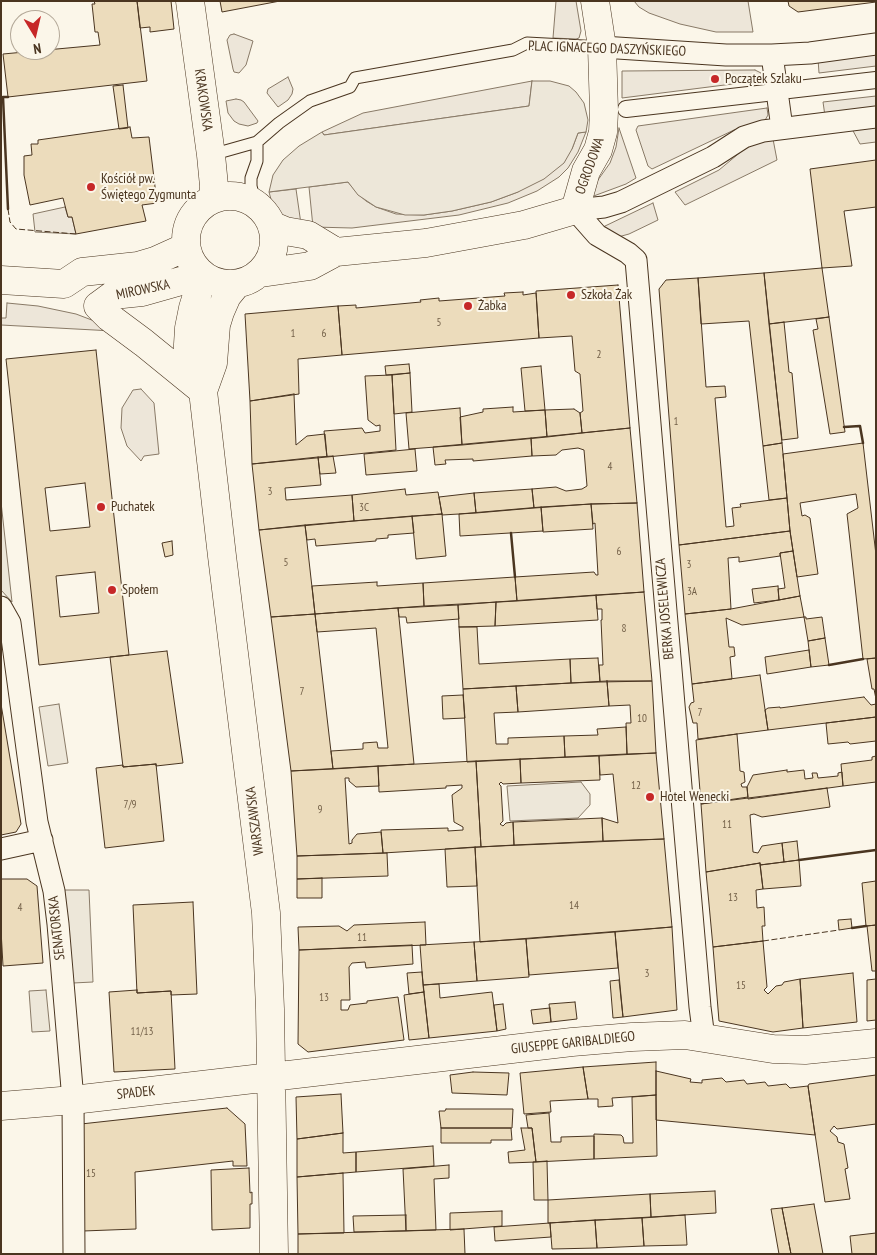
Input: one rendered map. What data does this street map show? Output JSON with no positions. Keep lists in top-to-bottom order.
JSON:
{
  "streets": {
    "street": [
      "PLAC IGNACEGO DASZYŃSKIEGO",
      "KRAKOWSKA",
      "OGRODOWA",
      "MIROWSKA",
      "BERKA JOSELEWICZA",
      "WARSZAWSKA",
      "SENATORSKA",
      "GIUSEPPE GARIBALDIEGO",
      "SPADEK"
    ]
  },
  "crossings": [
    ["PLAC IGNACEGO DASZYŃSKIEGO", "KRAKOWSKA"],
    ["PLAC IGNACEGO DASZYŃSKIEGO", "OGRODOWA"],
    ["KRAKOWSKA", "MIROWSKA"],
    ["KRAKOWSKA", "WARSZAWSKA"],
    ["OGRODOWA", "BERKA JOSELEWICZA"],
    ["MIROWSKA", "WARSZAWSKA"],
    ["BERKA JOSELEWICZA", "GIUSEPPE GARIBALDIEGO"],
    ["WARSZAWSKA", "GIUSEPPE GARIBALDIEGO"],
    ["WARSZAWSKA", "SPADEK"],
    ["SENATORSKA", "SPADEK"],
    ["GIUSEPPE GARIBALDIEGO", "SPADEK"]
  ],
  "places": [
    "Początek Szlaku",
    "Kościół pw. Świętego Zygmunta",
    "Szkoła Żak",
    "Żabka",
    "Puchatek",
    "Społem",
    "Hotel Wenecki"
  ],
  "house_numbers": [
    "5",
    "1",
    "6",
    "2",
    "1",
    "4",
    "3",
    "3C",
    "6",
    "5",
    "3",
    "3A",
    "8",
    "7",
    "7",
    "10",
    "12",
    "7/9",
    "9",
    "11",
    "13",
    "14",
    "4",
    "11",
    "3",
    "15",
    "13",
    "11/13",
    "15"
  ],
  "north": "bottom"
}
